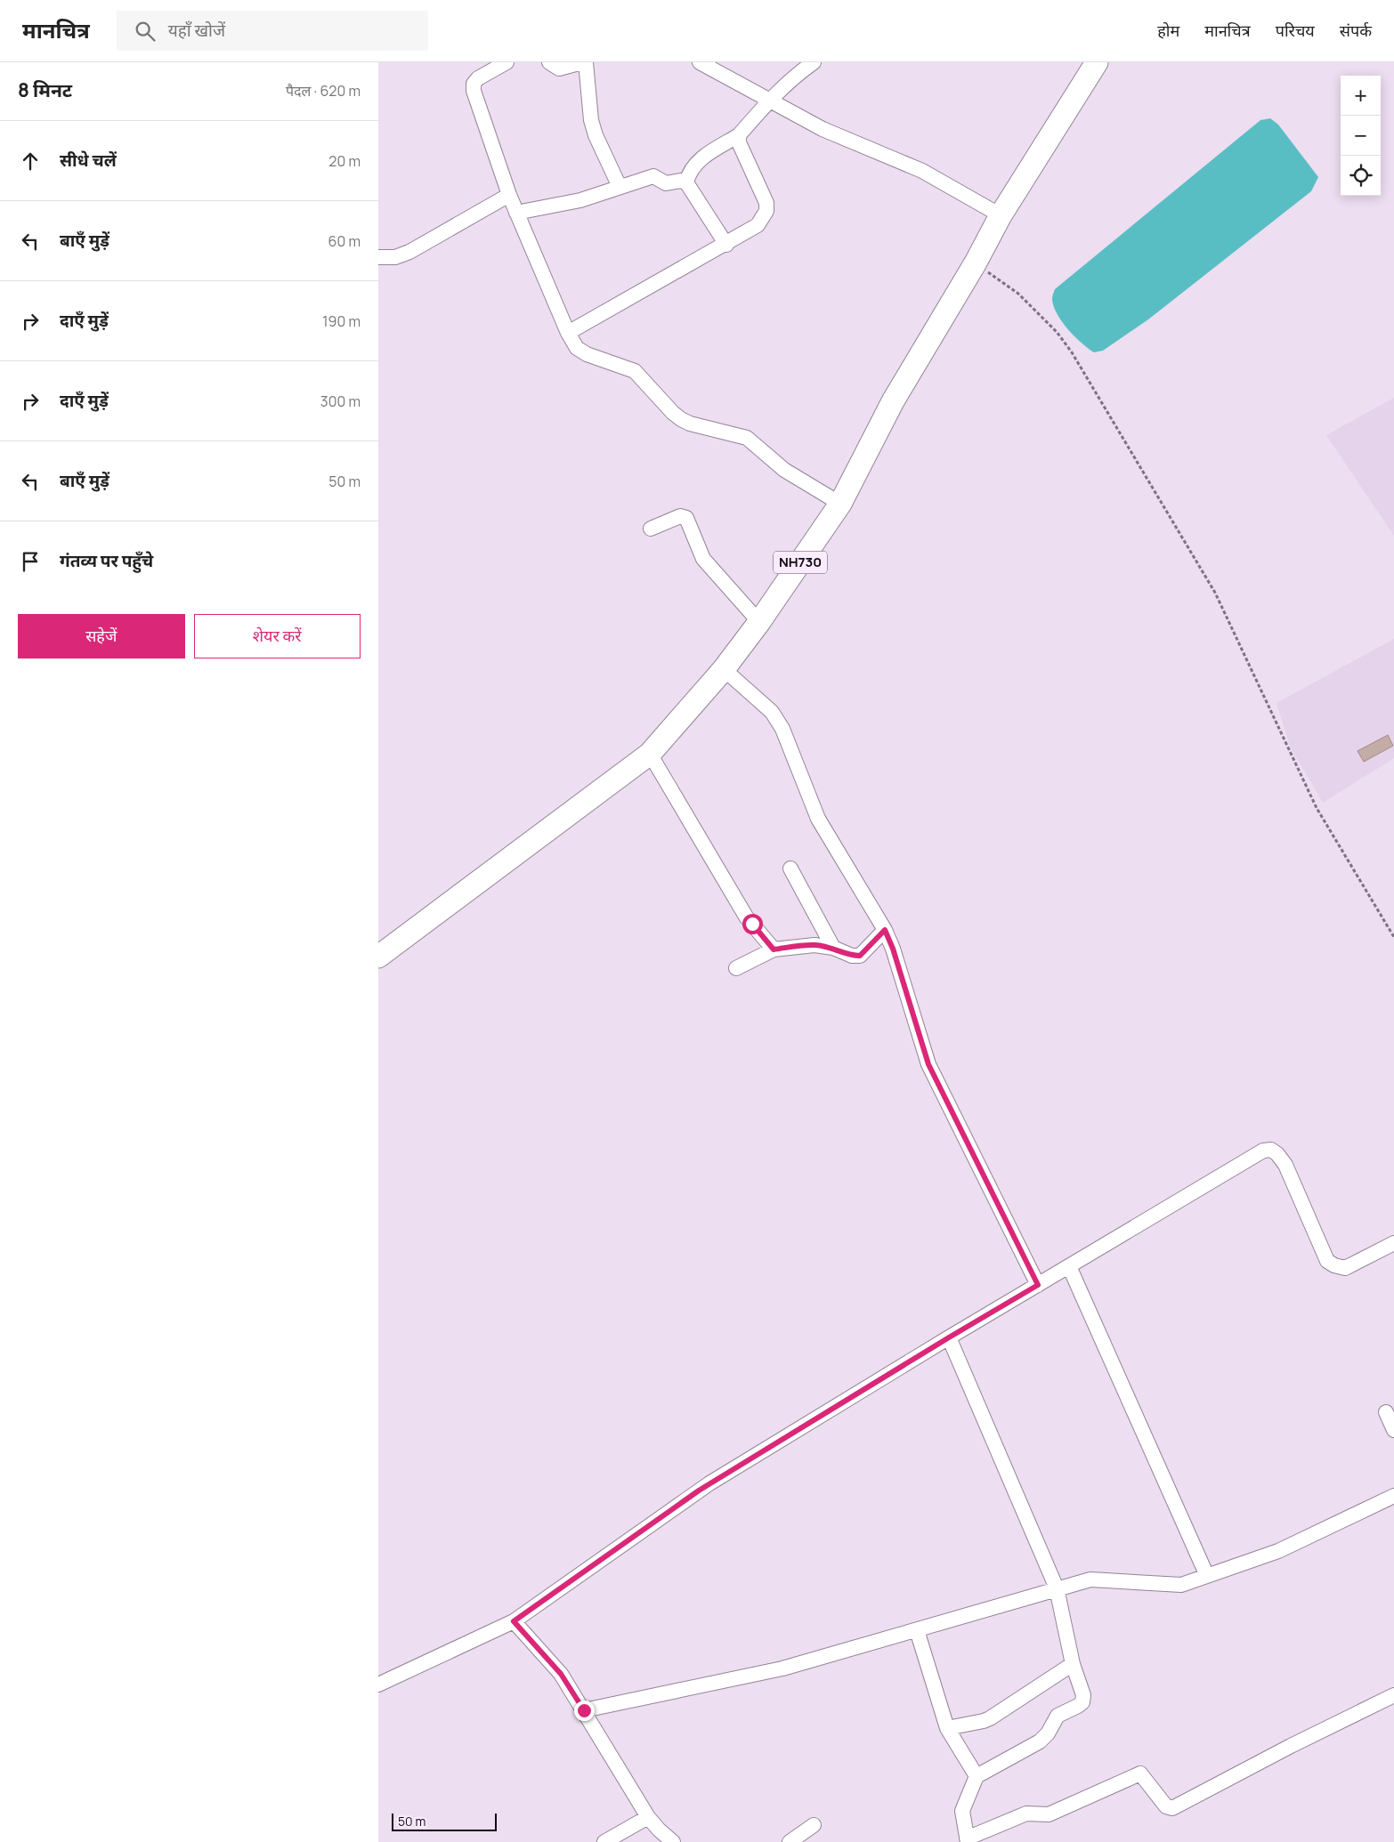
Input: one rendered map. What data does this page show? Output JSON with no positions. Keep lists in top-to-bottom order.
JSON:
{
  "streets": {
    "highway": ["NH730"]
  },
  "scale_bar": "50 m",
  "page": {
    "header": "मानचित्र",
    "search": "यहाँ खोजें",
    "nav": [
      "होम",
      "मानचित्र",
      "परिचय",
      "संपर्क"
    ],
    "heading": ["8 मिनट", "पैदल · 620 m"],
    "map_buttons": ["+", "−"],
    "list": [
      ["सीधे चलें", "20 m"],
      ["बाएँ मुड़ें", "60 m"],
      ["दाएँ मुड़ें", "190 m"],
      ["दाएँ मुड़ें", "300 m"],
      ["बाएँ मुड़ें", "50 m"],
      "गंतव्य पर पहुँचे"
    ],
    "buttons": ["सहेजें", "शेयर करें"],
    "scale": "50 m"
  }
}
